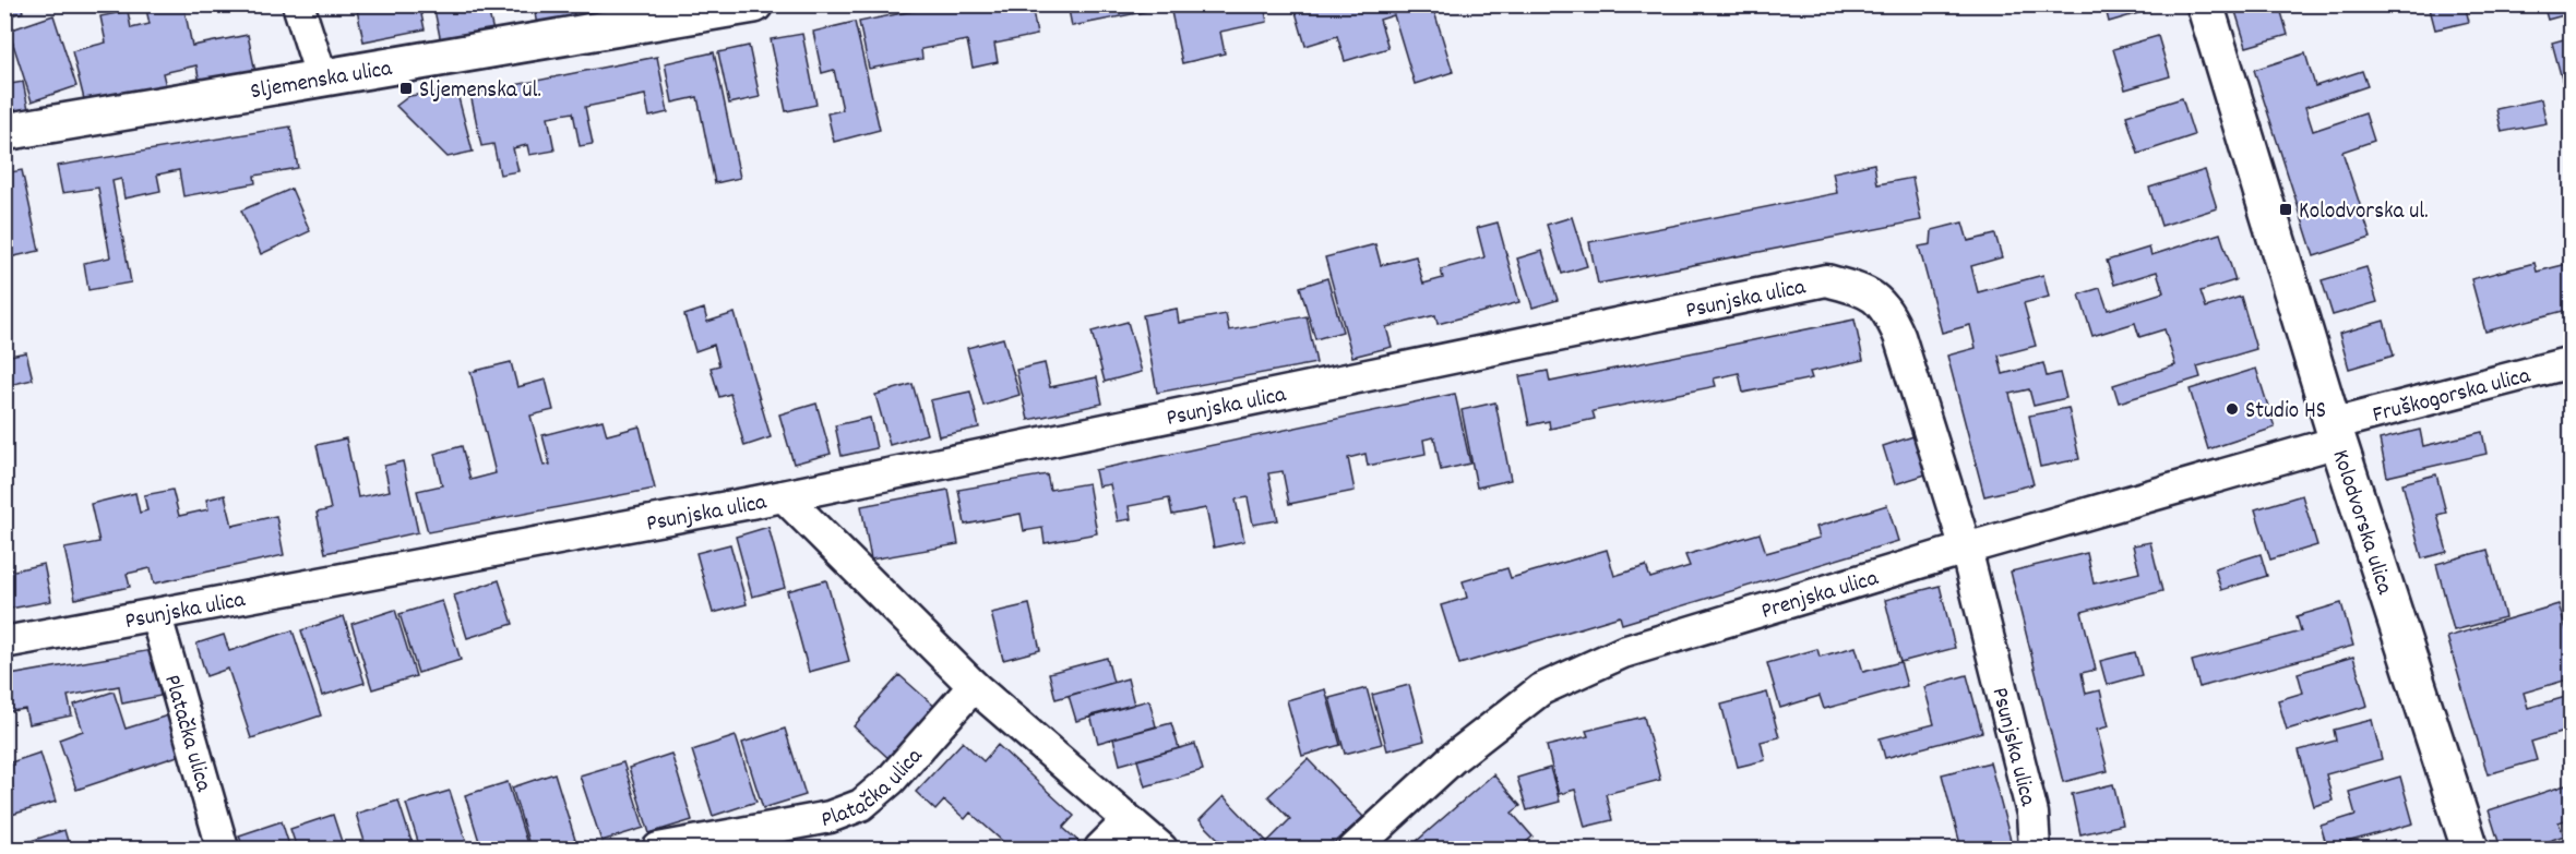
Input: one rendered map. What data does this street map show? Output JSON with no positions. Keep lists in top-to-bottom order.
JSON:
{
  "streets": {
    "street": [
      "Sljemenska ulica",
      "Psunjska ulica",
      "Fruškogorska ulica",
      "Kolodvorska ulica",
      "Prenjska ulica",
      "Platačka ulica"
    ]
  },
  "crossings": [
    ["Psunjska ulica", "Prenjska ulica"],
    ["Psunjska ulica", "Platačka ulica"],
    ["Fruškogorska ulica", "Kolodvorska ulica"],
    ["Fruškogorska ulica", "Prenjska ulica"],
    ["Kolodvorska ulica", "Prenjska ulica"]
  ],
  "places": {
    "transit": ["Sljemenska ul.", "Kolodvorska ul."],
    "other": ["Studio HS"]
  }
}
